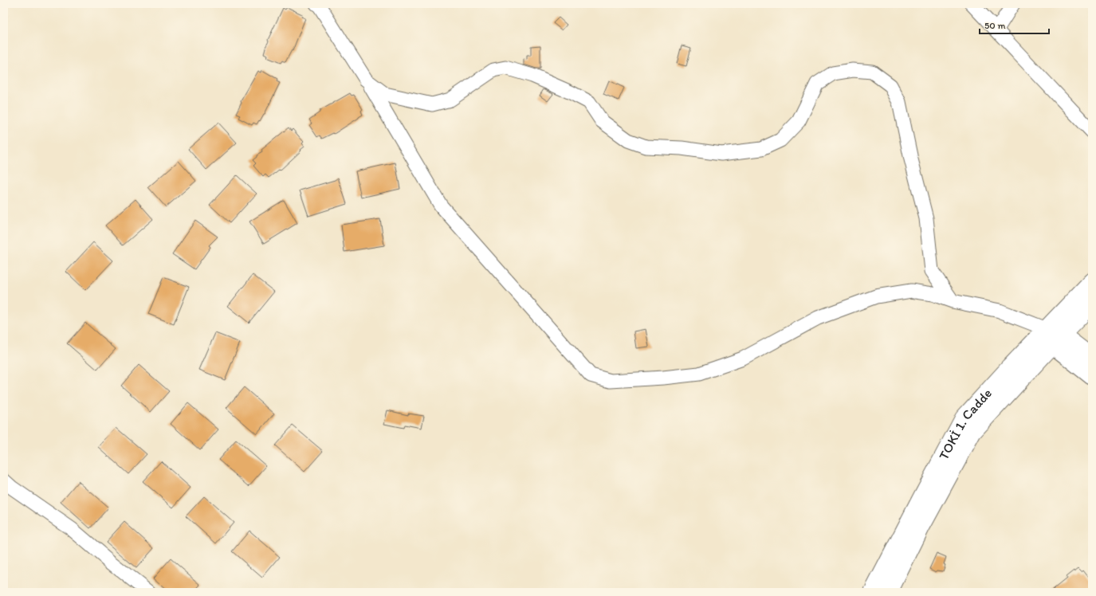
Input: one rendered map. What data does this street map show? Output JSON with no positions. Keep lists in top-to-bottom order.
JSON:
{
  "streets": {
    "main road": ["TOKİ 1. Cadde"]
  },
  "scale_bar": "50 m"
}
